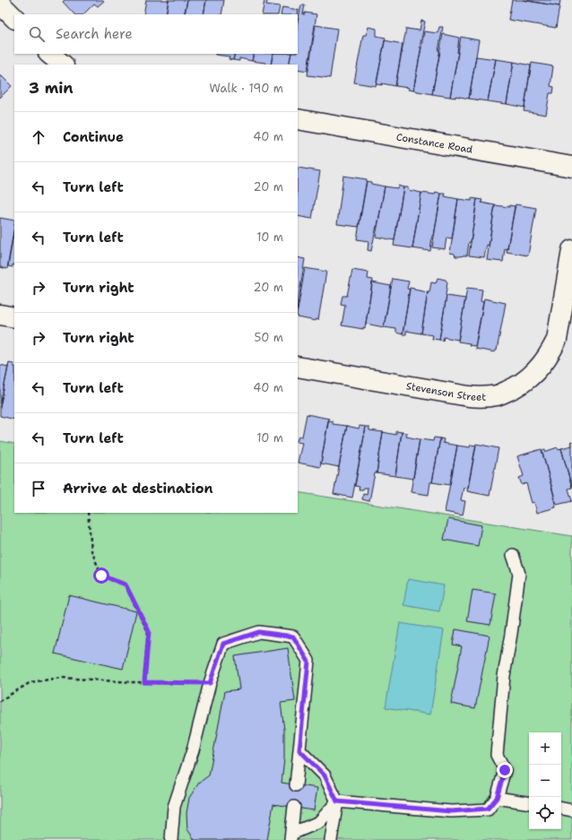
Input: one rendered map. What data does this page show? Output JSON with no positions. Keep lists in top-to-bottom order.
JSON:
{
  "streets": {
    "street": ["Constance Road", "Stevenson Street"]
  },
  "page": {
    "search": "Search here",
    "heading": ["3 min", "Walk · 190 m"],
    "list": [
      ["Continue", "40 m"],
      ["Turn left", "20 m"],
      ["Turn left", "10 m"],
      ["Turn right", "20 m"],
      ["Turn right", "50 m"],
      ["Turn left", "40 m"],
      ["Turn left", "10 m"],
      "Arrive at destination"
    ],
    "map_buttons": ["+", "−"]
  }
}
